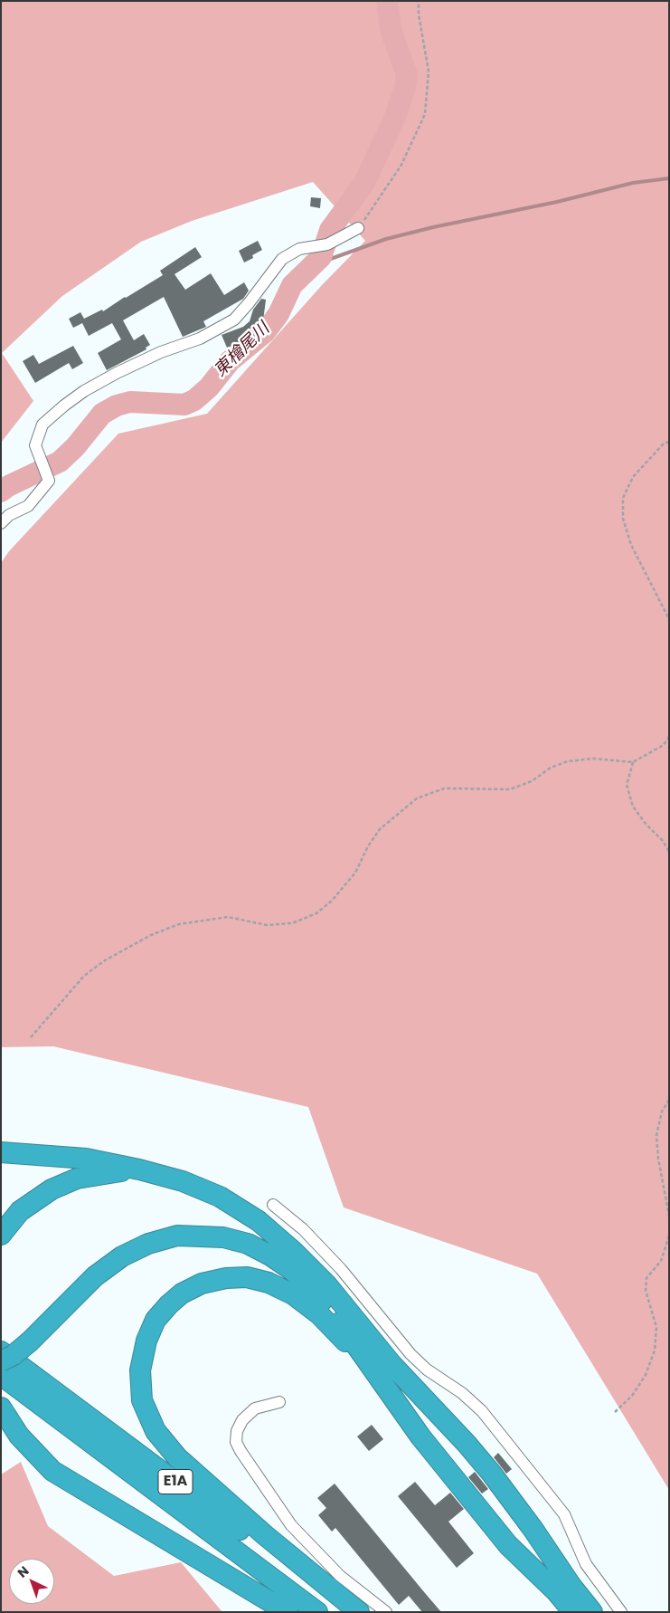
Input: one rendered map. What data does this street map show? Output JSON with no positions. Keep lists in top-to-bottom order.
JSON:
{
  "streets": {
    "highway": ["E1A"]
  },
  "water": ["東檜尾川"],
  "north": "top left"
}
